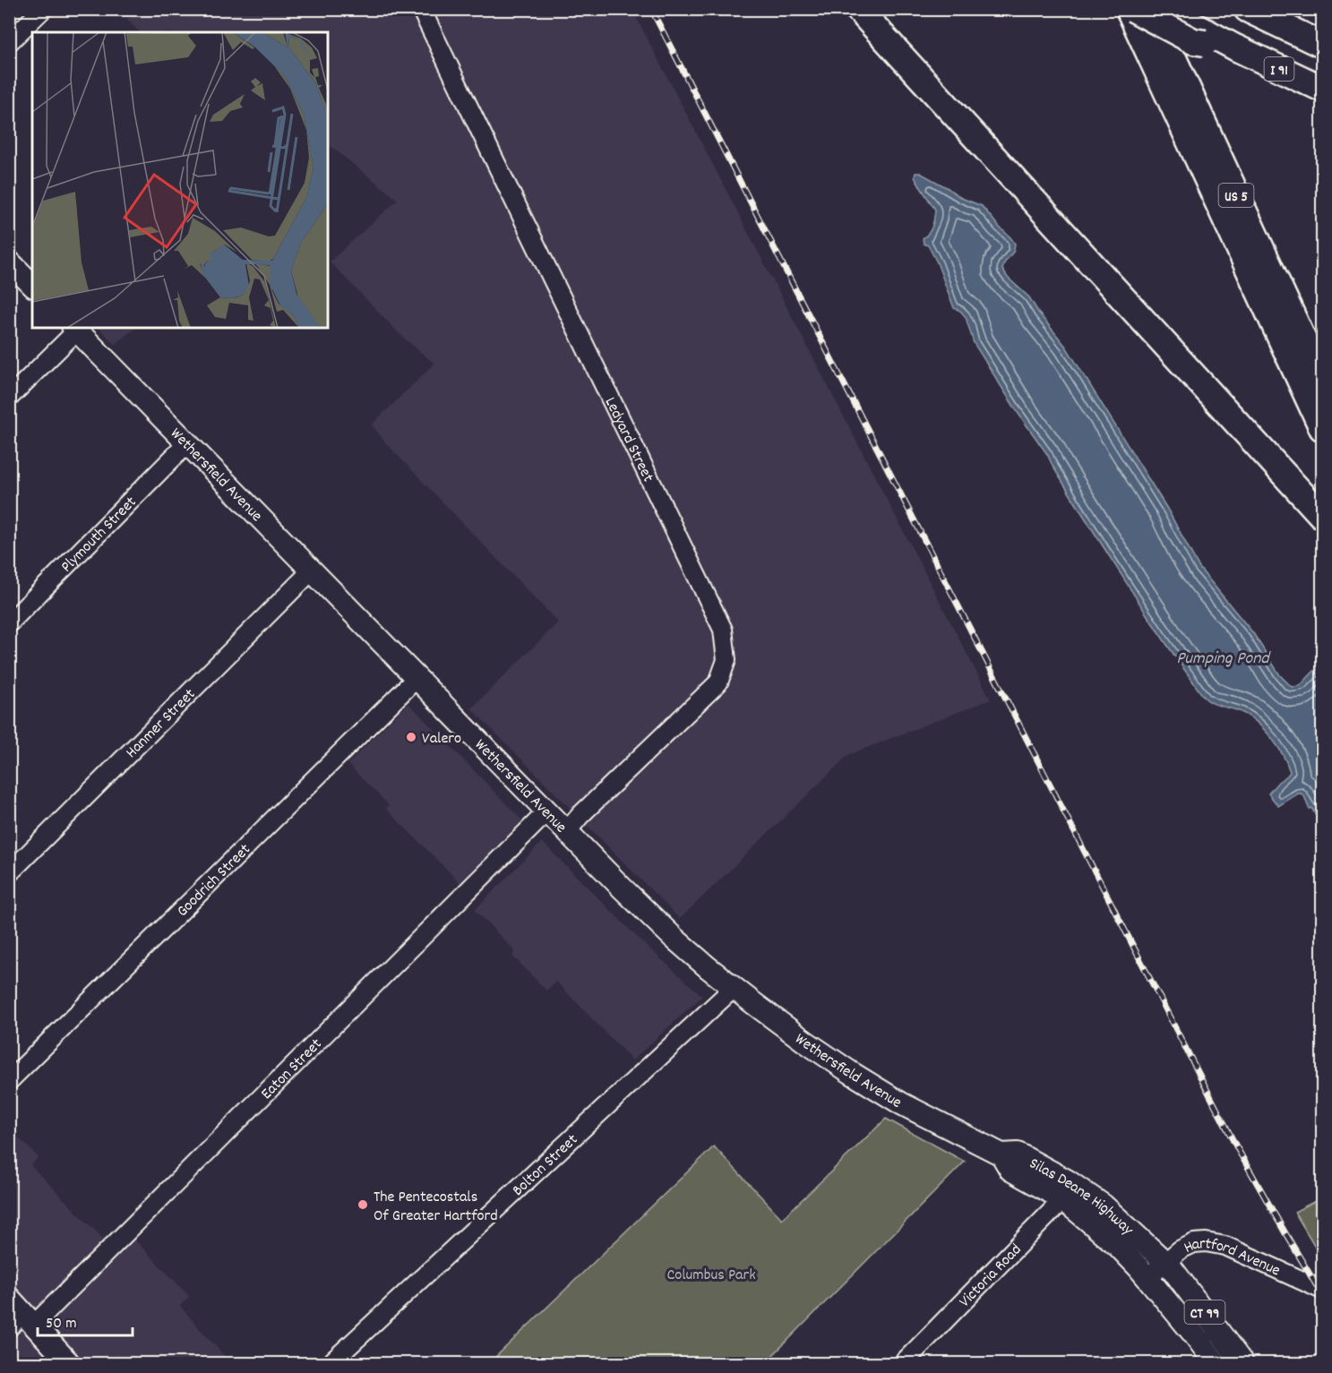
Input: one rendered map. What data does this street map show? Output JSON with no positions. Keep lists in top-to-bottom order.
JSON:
{
  "streets": {
    "highway": ["I 91", "US 5"],
    "main road": ["Wethersfield Avenue", "Silas Deane Highway", "CT 99"],
    "street": [
      "Ledyard Street",
      "Plymouth Street",
      "Hanmer Street",
      "Goodrich Street",
      "Eaton Street",
      "Bolton Street",
      "Hartford Avenue",
      "Victoria Road"
    ]
  },
  "crossings": [
    ["Ledyard Street", "Wethersfield Avenue"],
    ["Wethersfield Avenue", "Plymouth Street"],
    ["Wethersfield Avenue", "Hanmer Street"],
    ["Wethersfield Avenue", "Goodrich Street"],
    ["Wethersfield Avenue", "Eaton Street"],
    ["Wethersfield Avenue", "Bolton Street"],
    ["Wethersfield Avenue", "Silas Deane Highway"],
    ["Silas Deane Highway", "Hartford Avenue"],
    ["Silas Deane Highway", "Victoria Road"]
  ],
  "water": ["Pumping Pond"],
  "parks": ["Columbus Park"],
  "places": ["Valero", "The Pentecostals Of Greater Hartford"],
  "scale_bar": "50 m"
}
